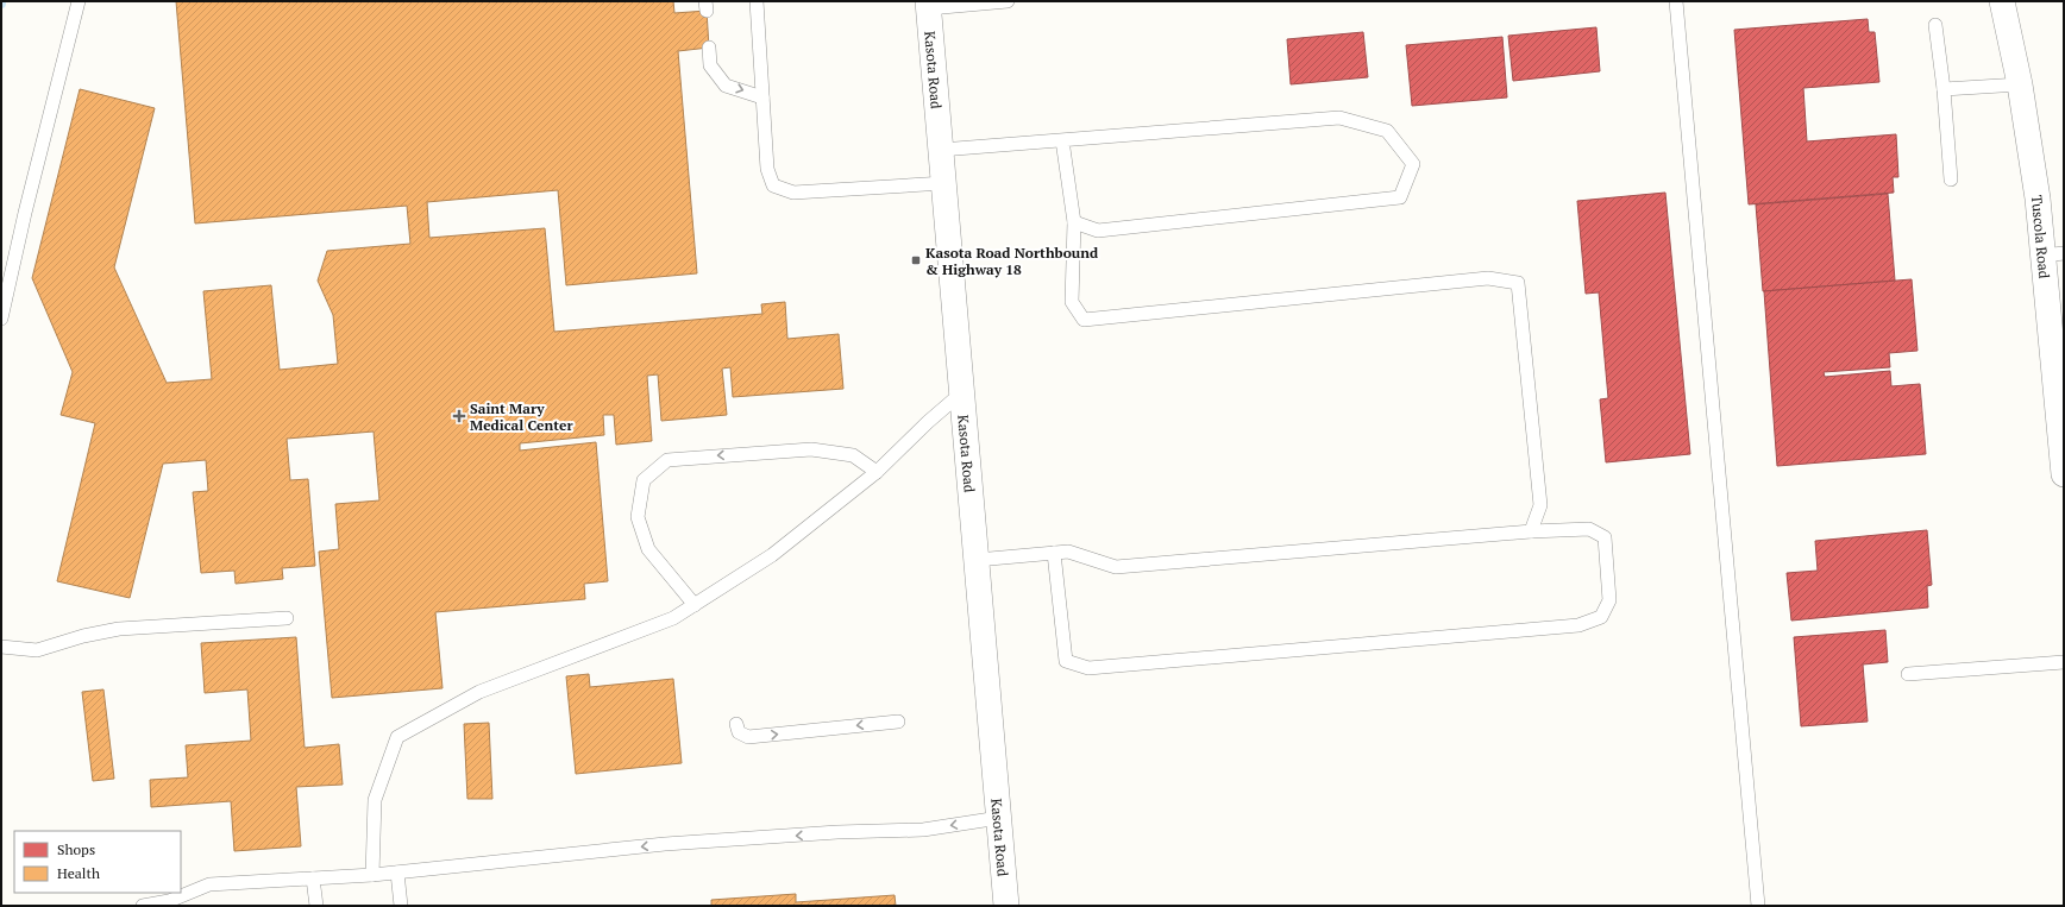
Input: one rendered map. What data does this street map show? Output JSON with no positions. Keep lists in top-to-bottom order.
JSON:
{
  "streets": {
    "street": ["Kasota Road", "Tuscola Road"]
  },
  "places": {
    "transit": ["Kasota Road Northbound & Highway 18"],
    "health": ["Saint Mary Medical Center"]
  },
  "legend": ["Shops", "Health"]
}
